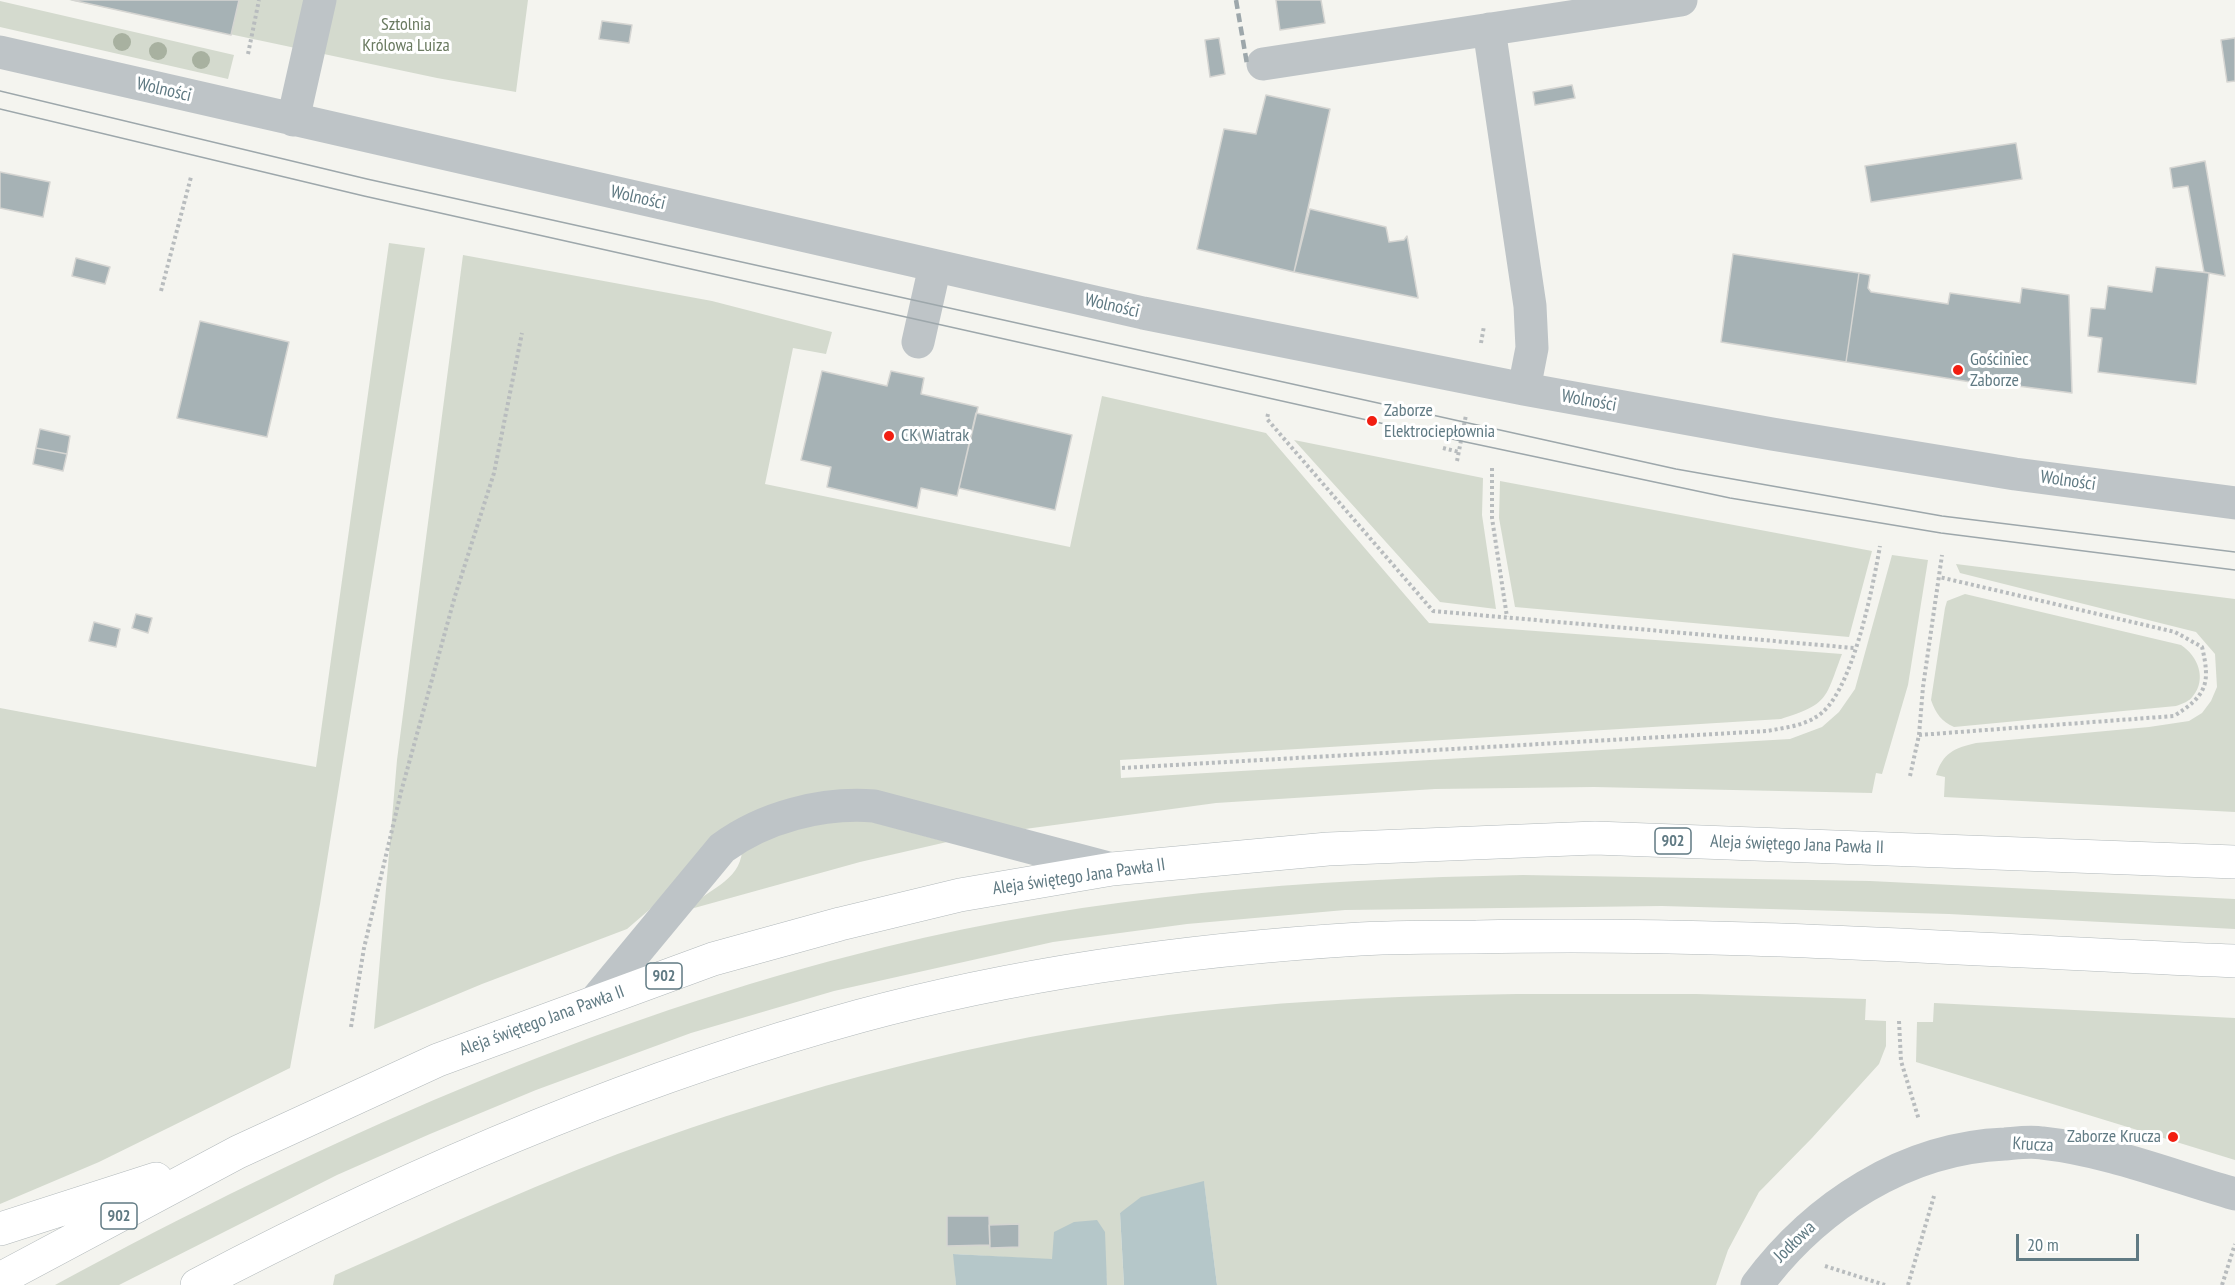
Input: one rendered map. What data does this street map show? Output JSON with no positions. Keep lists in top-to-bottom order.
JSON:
{
  "streets": {
    "main road": ["902", "Aleja świętego Jana Pawła II"],
    "street": ["Wolności", "Krucza", "Jodłowa"]
  },
  "crossings": [
    ["Krucza", "Jodłowa"]
  ],
  "parks": ["Sztolnia Królowa Luiza"],
  "places": [
    "Gościniec Zaborze",
    "Zaborze Elektrociepłownia",
    "CK Wiatrak",
    "Zaborze Krucza"
  ],
  "scale_bar": "20 m"
}
